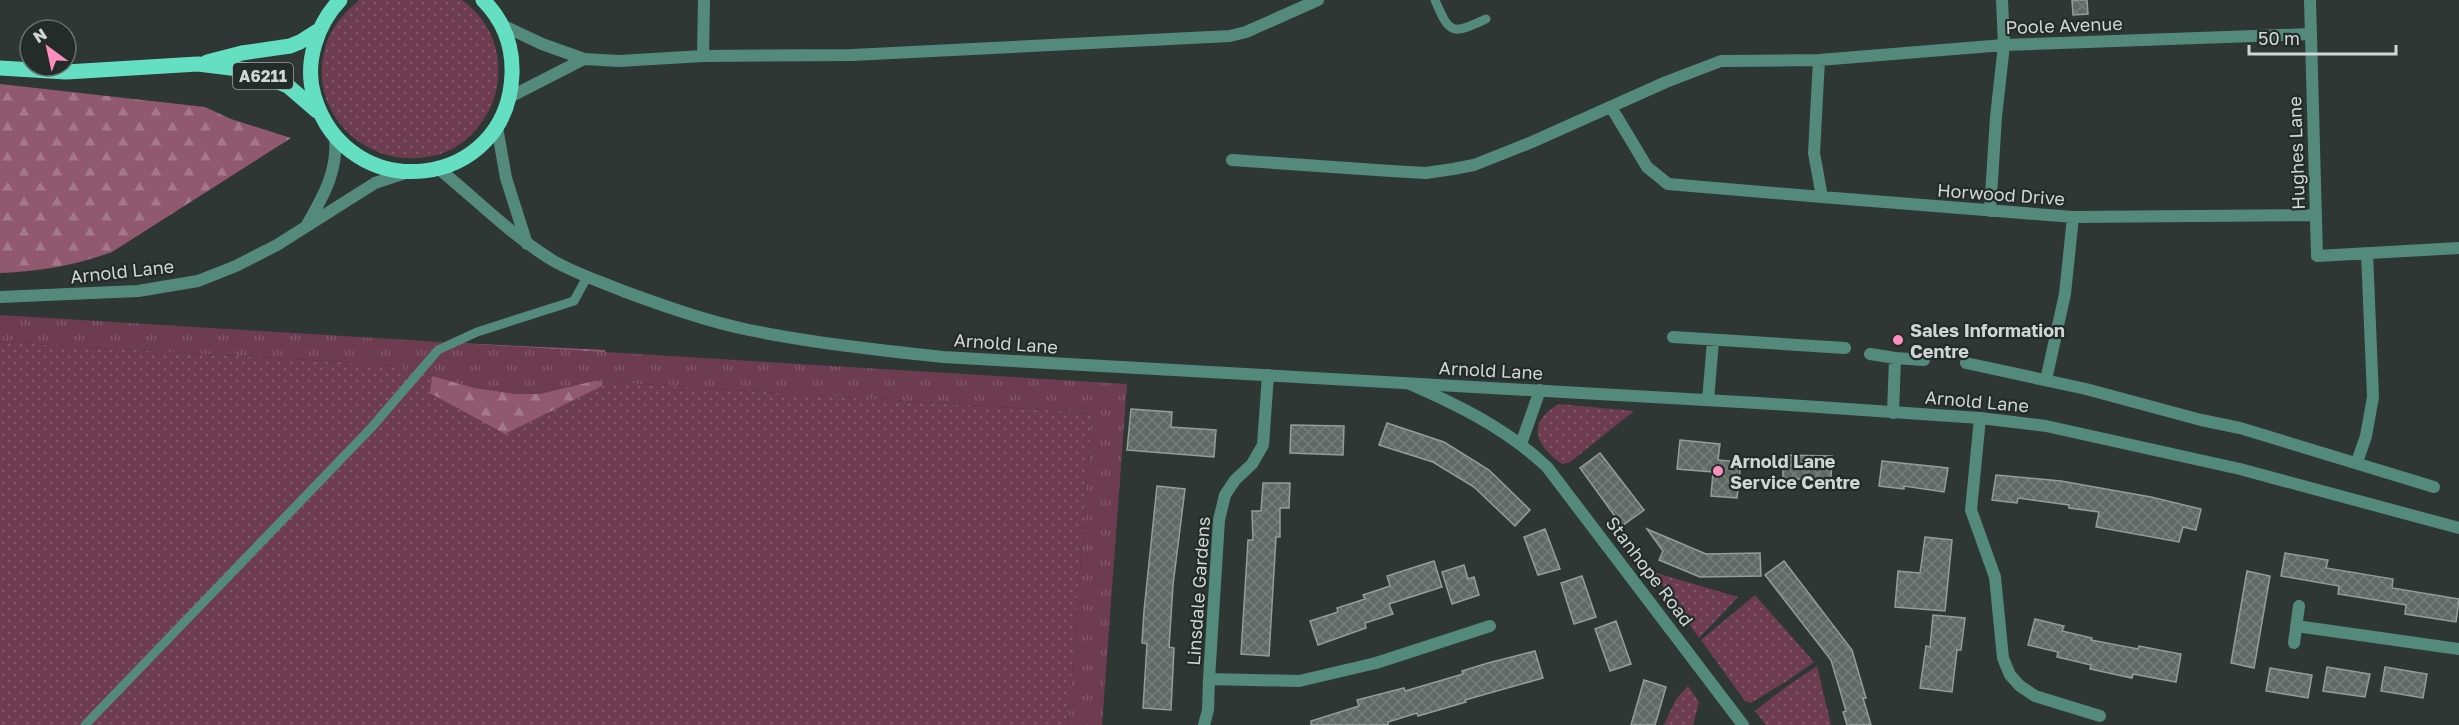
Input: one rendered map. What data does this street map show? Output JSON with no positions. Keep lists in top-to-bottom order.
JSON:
{
  "streets": {
    "main road": ["A6211"],
    "street": [
      "Poole Avenue",
      "Hughes Lane",
      "Horwood Drive",
      "Arnold Lane",
      "Stanhope Road",
      "Linsdale Gardens"
    ]
  },
  "crossings": [
    ["Poole Avenue", "Hughes Lane"],
    ["Poole Avenue", "Horwood Drive"],
    ["Hughes Lane", "Horwood Drive"],
    ["Arnold Lane", "Stanhope Road"],
    ["Arnold Lane", "Linsdale Gardens"]
  ],
  "places": ["Sales Information Centre", "Arnold Lane Service Centre"],
  "scale_bar": "50 m",
  "north": "top left"
}
